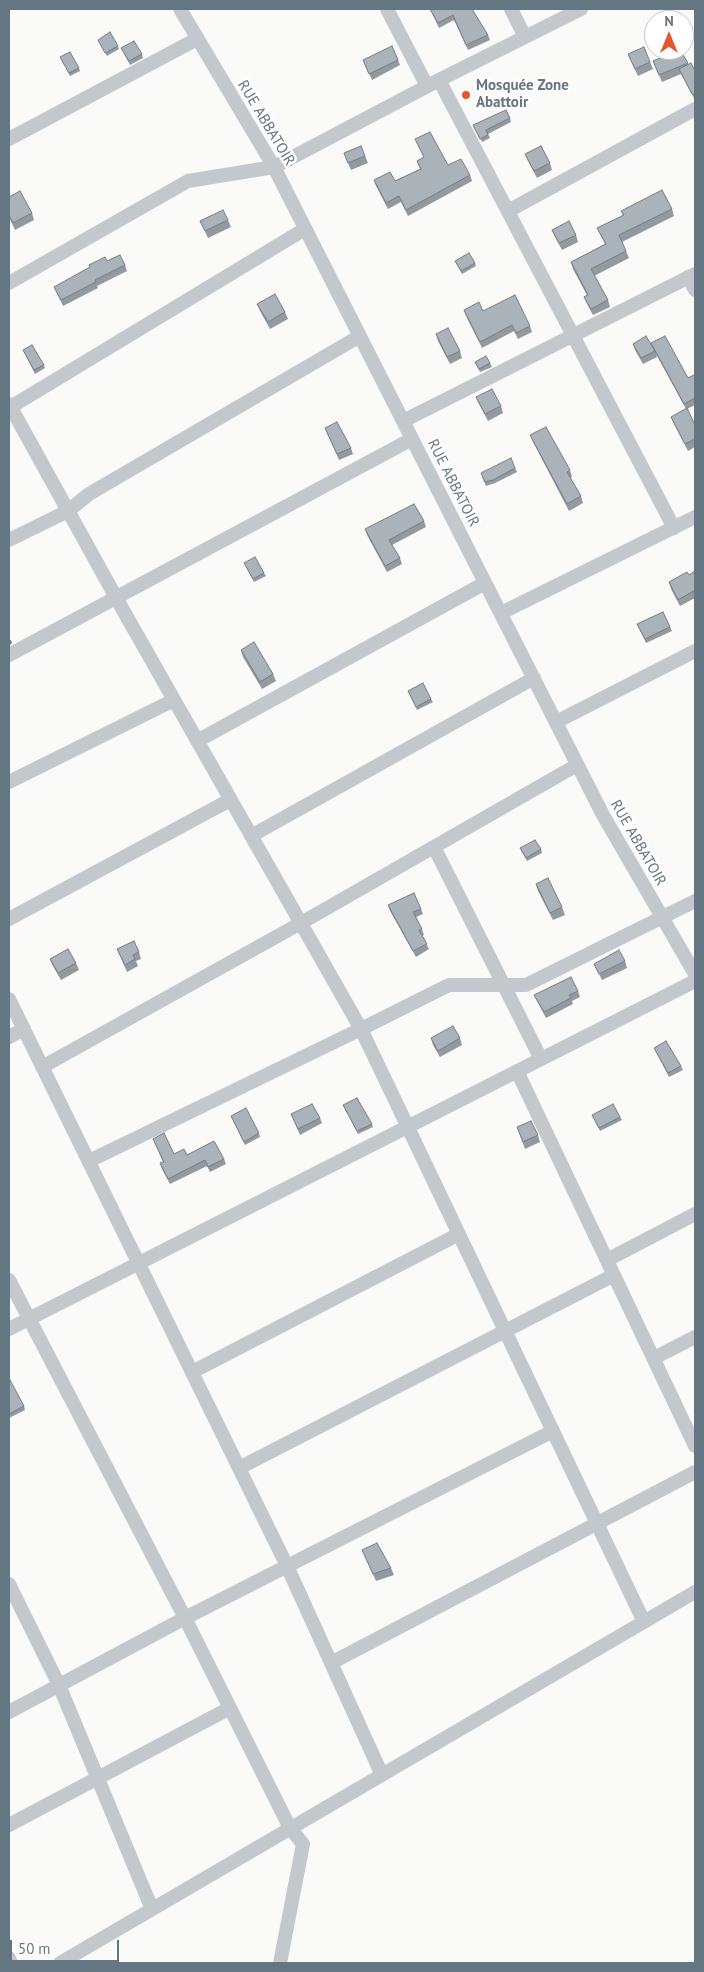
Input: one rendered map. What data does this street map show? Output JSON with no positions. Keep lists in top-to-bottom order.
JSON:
{
  "streets": {
    "street": ["RUE ABBATOIR"]
  },
  "places": ["Mosquée Zone Abattoir"],
  "scale_bar": "50 m",
  "north": "top"
}
